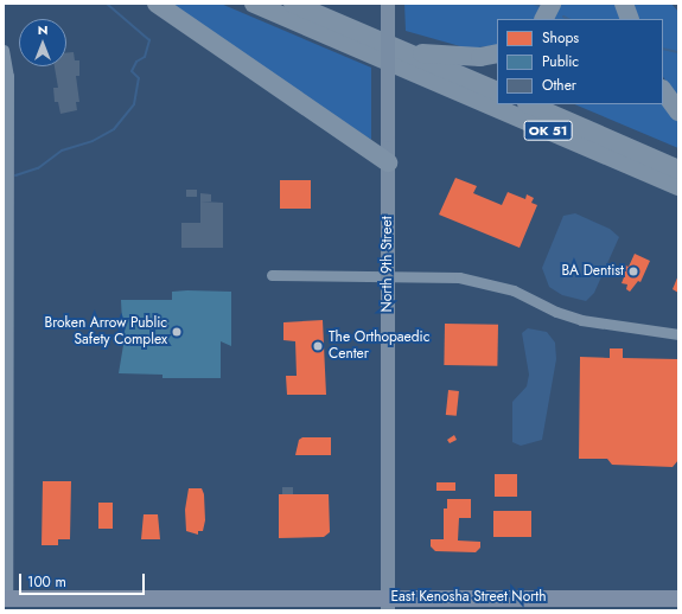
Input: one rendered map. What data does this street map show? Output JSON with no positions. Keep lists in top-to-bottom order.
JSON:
{
  "streets": {
    "highway": ["OK 51"],
    "main road": ["North 9th Street", "East Kenosha Street North"]
  },
  "crossings": [
    ["North 9th Street", "East Kenosha Street North"]
  ],
  "places": ["BA Dentist", "Broken Arrow Public Safety Complex", "The Orthopaedic Center"],
  "legend": ["Shops", "Public", "Other"],
  "scale_bar": "100 m",
  "north": "top"
}
